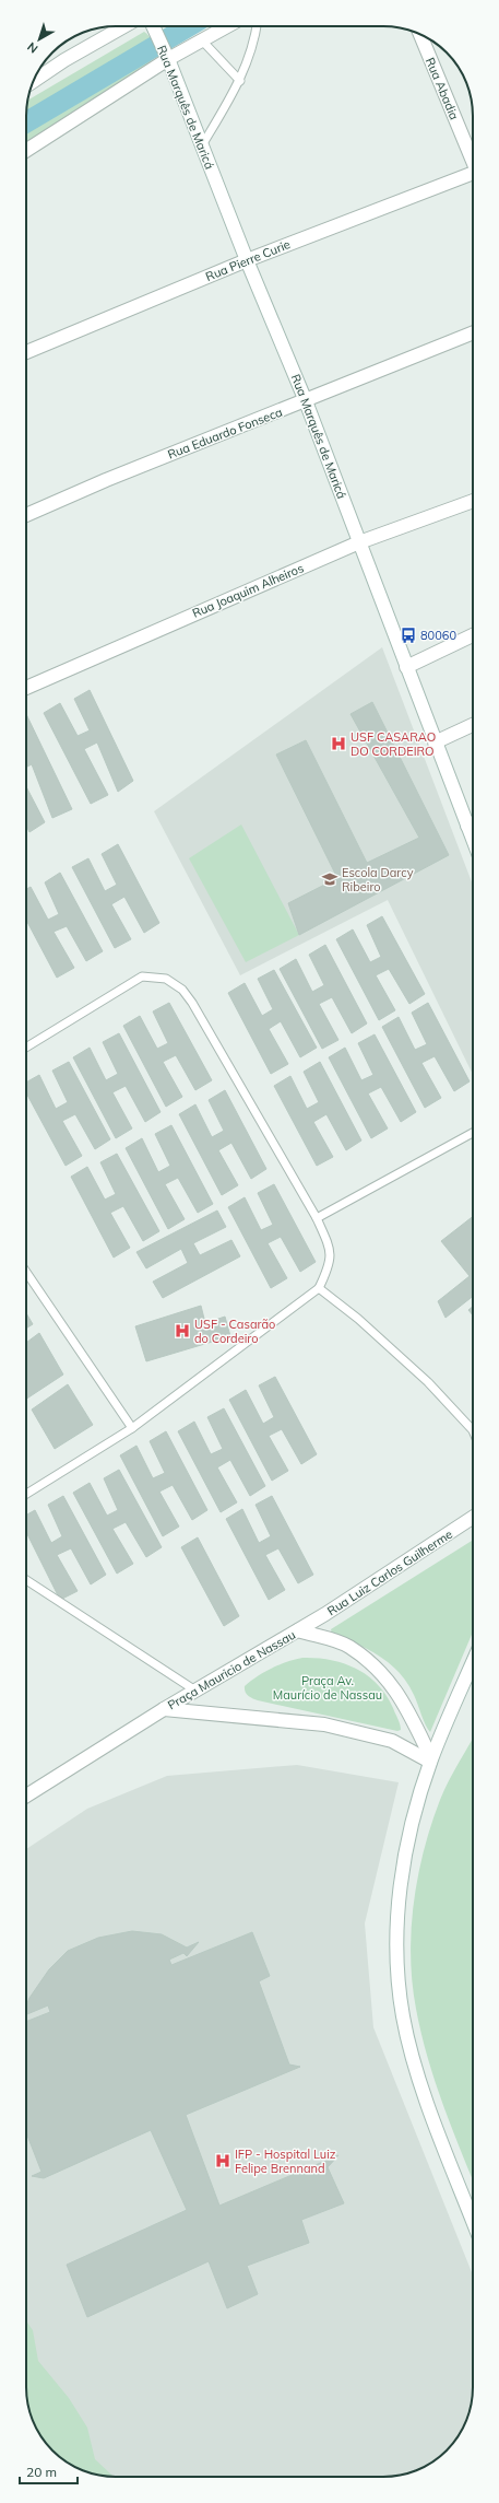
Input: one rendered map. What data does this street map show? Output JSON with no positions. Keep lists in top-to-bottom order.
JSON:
{
  "streets": {
    "street": [
      "Rua Abadia",
      "Rua Marquês de Maricá",
      "Rua Pierre Curie",
      "Rua Eduardo Fonseca",
      "Rua Joaquim Alheiros",
      "Rua Luiz Carlos Guilherme",
      "Praça Mauricio de Nassau"
    ]
  },
  "crossings": [
    ["Rua Marquês de Maricá", "Rua Pierre Curie"],
    ["Rua Marquês de Maricá", "Rua Eduardo Fonseca"],
    ["Rua Marquês de Maricá", "Rua Joaquim Alheiros"],
    ["Rua Luiz Carlos Guilherme", "Praça Mauricio de Nassau"]
  ],
  "parks": ["Praça Av. Maurício de Nassau"],
  "places": {
    "bus stop": ["80060"],
    "hospital": ["USF CASARAO DO CORDEIRO", "USF - Casarão do Cordeiro", "IFP - Hospital Luiz Felipe Brennand"],
    "school or university": ["Escola Darcy Ribeiro"]
  },
  "scale_bar": "20 m",
  "north": "bottom left"
}
